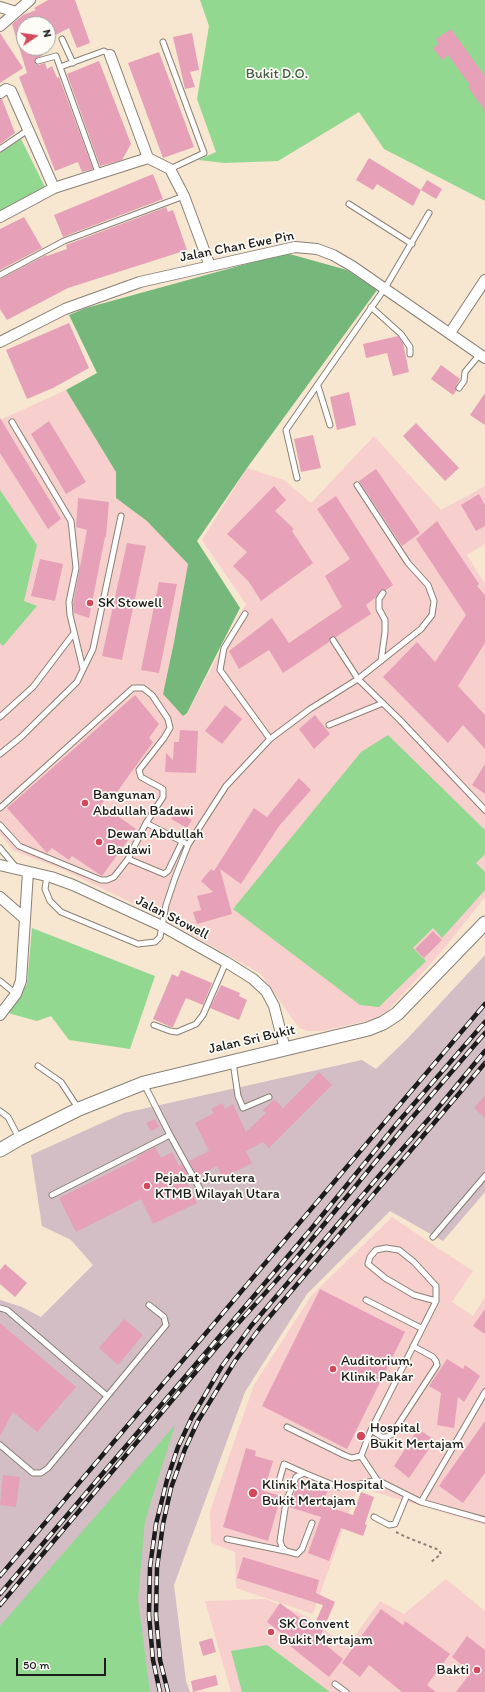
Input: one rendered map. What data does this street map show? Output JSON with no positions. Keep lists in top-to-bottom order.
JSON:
{
  "streets": {
    "street": ["Jalan Chan Ewe Pin", "Jalan Stowell", "Jalan Sri Bukit"]
  },
  "crossings": [
    ["Jalan Stowell", "Jalan Sri Bukit"]
  ],
  "parks": ["Bukit D.O."],
  "places": [
    "SK Stowell",
    "Bangunan Abdullah Badawi",
    "Dewan Abdullah Badawi",
    "Pejabat Jurutera KTMB Wilayah Utara",
    "Auditorium, Klinik Pakar",
    "Hospital Bukit Mertajam",
    "Klinik Mata Hospital Bukit Mertajam",
    "SK Convent Bukit Mertajam",
    "Bakti"
  ],
  "scale_bar": "50 m",
  "north": "right"
}
